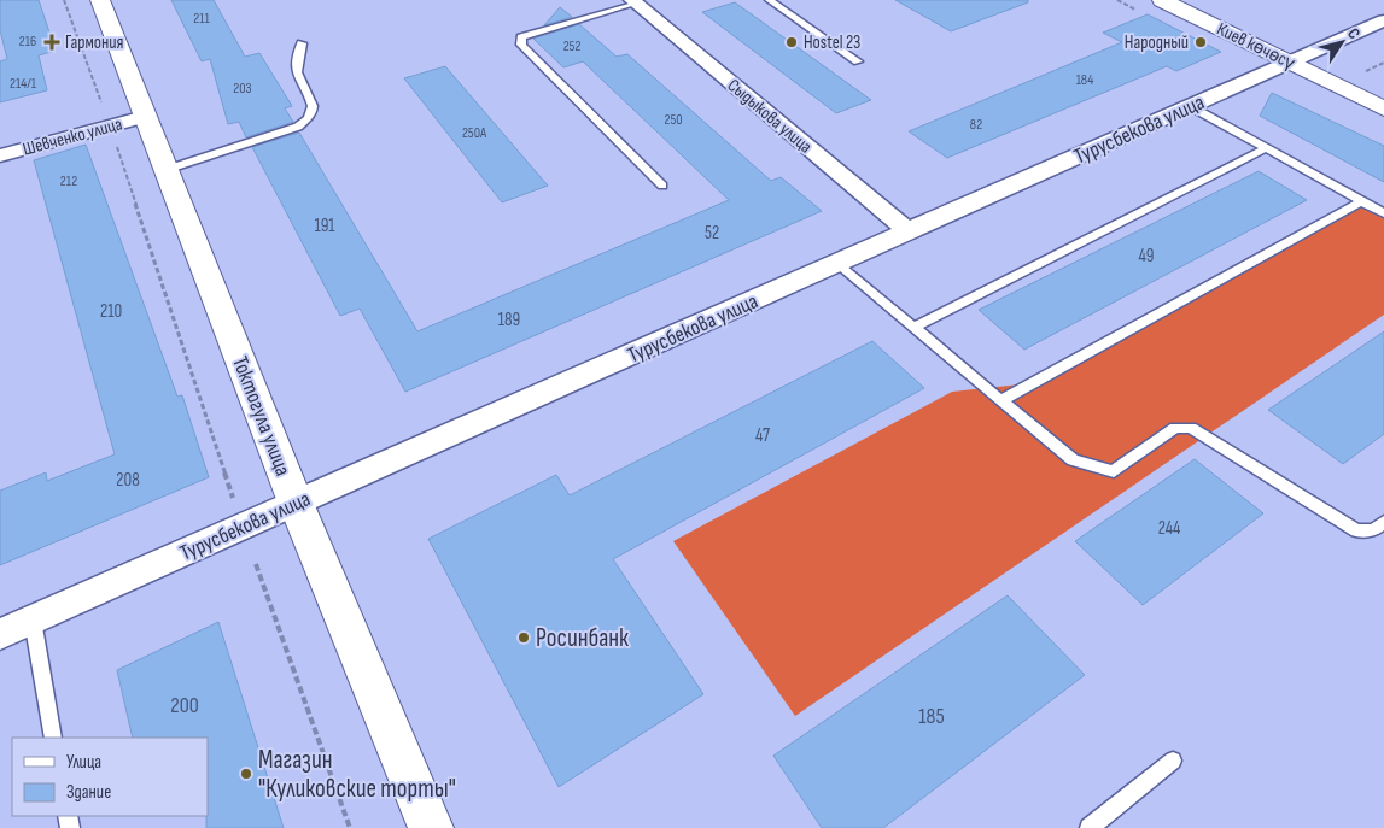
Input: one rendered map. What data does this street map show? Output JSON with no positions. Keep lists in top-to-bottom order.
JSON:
{
  "streets": {
    "main road": ["Киев көчөсү", "Токтогула улица"],
    "street": ["Сыдыкова улица", "Турусбекова улица", "Шевченко улица"]
  },
  "crossings": [
    ["Киев көчөсү", "Турусбекова улица"],
    ["Сыдыкова улица", "Турусбекова улица"],
    ["Турусбекова улица", "Токтогула улица"],
    ["Шевченко улица", "Токтогула улица"]
  ],
  "places": {
    "health": ["Гармония"],
    "other": [
      "Hostel 23",
      "Народный",
      "Росинбанк",
      "Магазин \"Куликовские торты\""
    ]
  },
  "house_numbers": [
    "211",
    "216",
    "252",
    "184",
    "214/1",
    "203",
    "250",
    "82",
    "250А",
    "212",
    "191",
    "52",
    "49",
    "210",
    "189",
    "47",
    "208",
    "244",
    "200",
    "185"
  ],
  "legend": ["Улица", "Здание"],
  "north": "top right"
}
